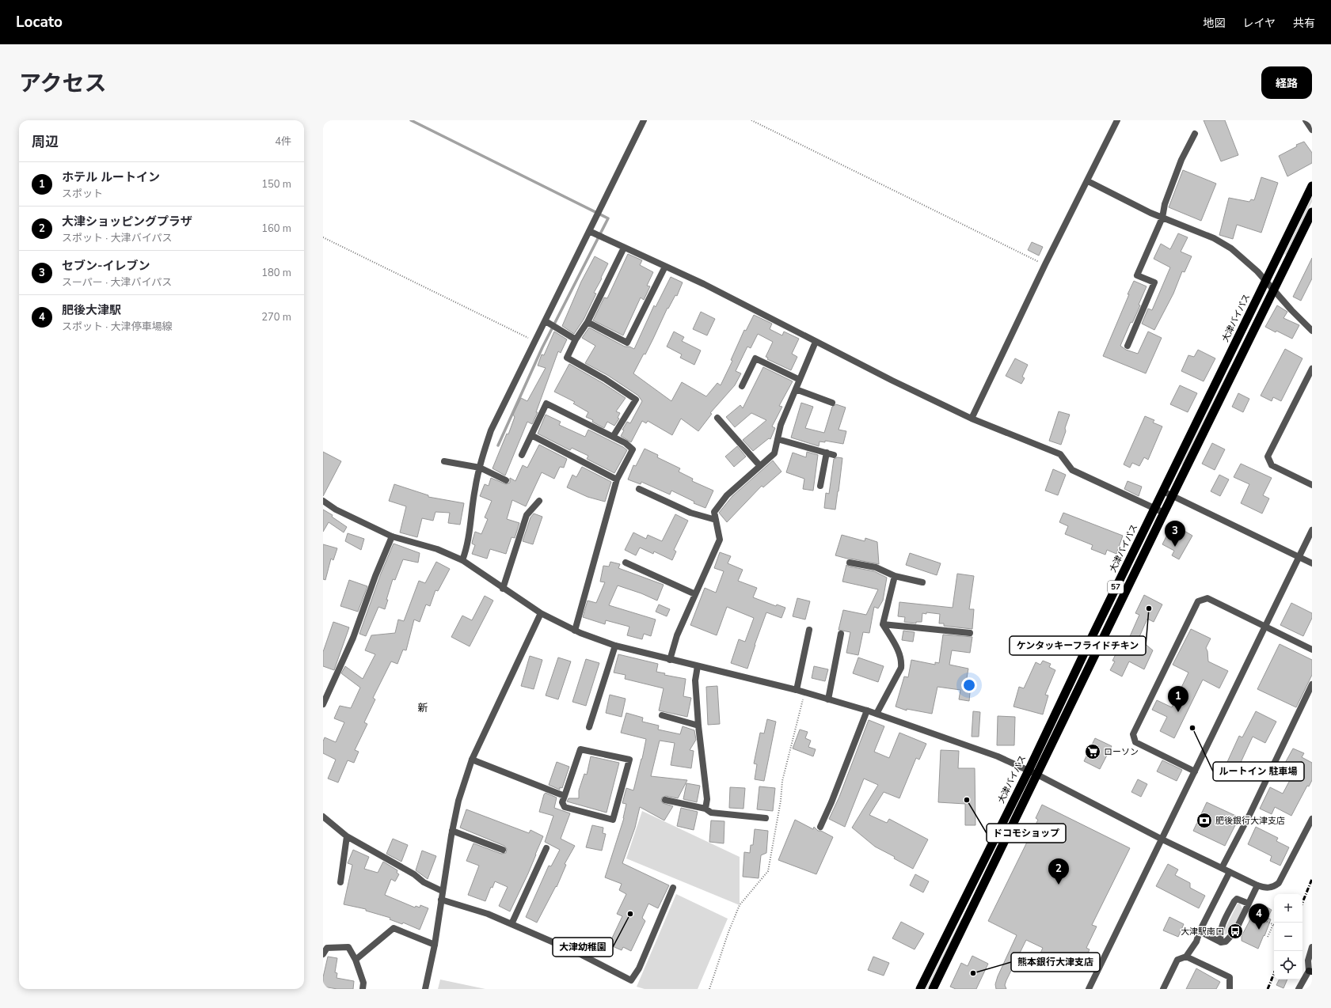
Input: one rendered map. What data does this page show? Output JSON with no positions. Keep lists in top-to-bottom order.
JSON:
{
  "streets": {
    "highway": ["大津バイパス", "57"]
  },
  "districts": ["新"],
  "places": {
    "other": [
      "ケンタッキーフライドチキン",
      "ルートイン 駐車場",
      "ドコモショップ",
      "大津幼稚園",
      "熊本銀行大津支店"
    ],
    "supermarket": ["ローソン"],
    "bank": ["肥後銀行大津支店"],
    "bus stop": ["大津駅南口"]
  },
  "page": {
    "header": "Locato",
    "nav": ["地図", "レイヤ", "共有"],
    "title": "アクセス",
    "buttons": "経路",
    "heading": ["周辺", "4件"],
    "list": [
      {
        "mark": "1",
        "name": "ホテル ルートイン",
        "note": "スポット",
        "value": "150 m"
      },
      {
        "mark": "2",
        "name": "大津ショッピングプラザ",
        "note": "スポット · 大津バイパス",
        "value": "160 m"
      },
      {
        "mark": "3",
        "name": "セブン-イレブン",
        "note": "スーパー · 大津バイパス",
        "value": "180 m"
      },
      {
        "mark": "4",
        "name": "肥後大津駅",
        "note": "スポット · 大津停車場線",
        "value": "270 m"
      }
    ],
    "pins": [
      "3",
      "1",
      "2",
      "4"
    ],
    "map_buttons": ["+", "−"]
  }
}
